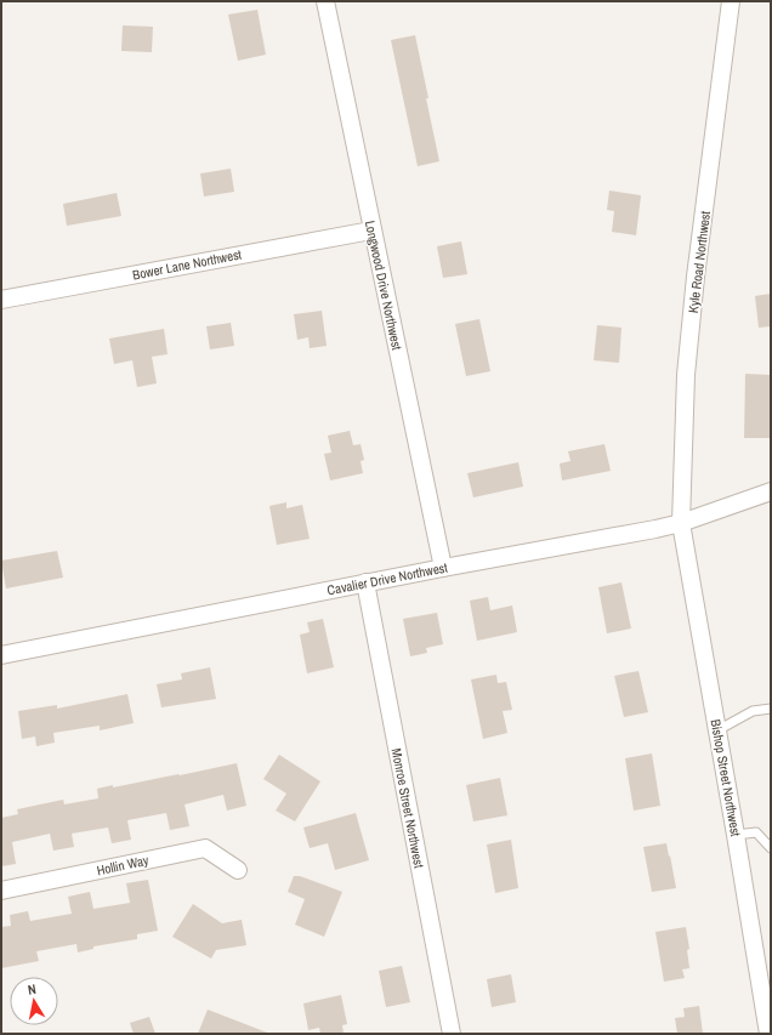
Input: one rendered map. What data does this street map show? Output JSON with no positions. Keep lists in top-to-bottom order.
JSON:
{
  "streets": {
    "street": [
      "Kyle Road Northwest",
      "Bower Lane Northwest",
      "Longwood Drive Northwest",
      "Cavalier Drive Northwest",
      "Bishop Street Northwest",
      "Monroe Street Northwest",
      "Hollin Way"
    ]
  },
  "crossings": [
    ["Kyle Road Northwest", "Cavalier Drive Northwest"],
    ["Kyle Road Northwest", "Bishop Street Northwest"],
    ["Bower Lane Northwest", "Longwood Drive Northwest"],
    ["Longwood Drive Northwest", "Cavalier Drive Northwest"],
    ["Cavalier Drive Northwest", "Bishop Street Northwest"],
    ["Cavalier Drive Northwest", "Monroe Street Northwest"]
  ],
  "north": "top"
}
